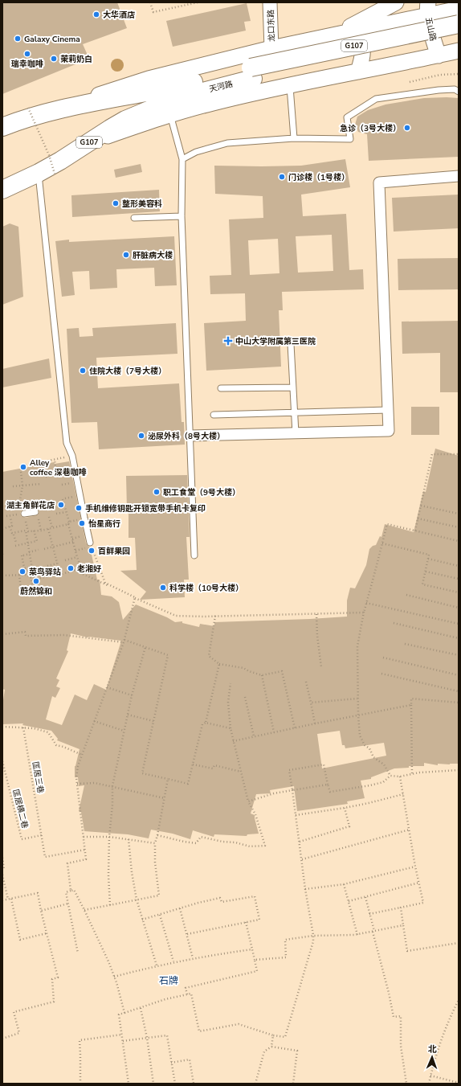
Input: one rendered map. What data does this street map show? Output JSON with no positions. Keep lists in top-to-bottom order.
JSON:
{
  "streets": {
    "highway": ["G107", "天河路"],
    "main road": ["五山路"],
    "street": ["龙口东路"],
    "path": ["匡居三巷", "匡居横二巷"]
  },
  "crossings": [
    ["匡居三巷", "匡居横二巷"]
  ],
  "districts": ["石牌"],
  "places": {
    "other": [
      "大华酒店",
      "Galaxy Cinema",
      "瑞幸咖啡",
      "茉莉奶白",
      "急诊（3号大楼）",
      "门诊楼（1号楼）",
      "整形美容科",
      "肝脏病大楼",
      "住院大楼（7号大楼）",
      "泌尿外科（8号大楼）",
      "Alley coffee 深巷咖啡",
      "职工食堂（9号大楼）",
      "湖主角鲜花店",
      "手机维修钥匙开锁宽带手机卡复印",
      "怡星商行",
      "百鲜果园",
      "老湘好",
      "菜鸟驿站",
      "蔚然锦和",
      "科学楼（10号大楼）"
    ],
    "health": ["中山大学附属第三医院"]
  },
  "north": "top"
}
